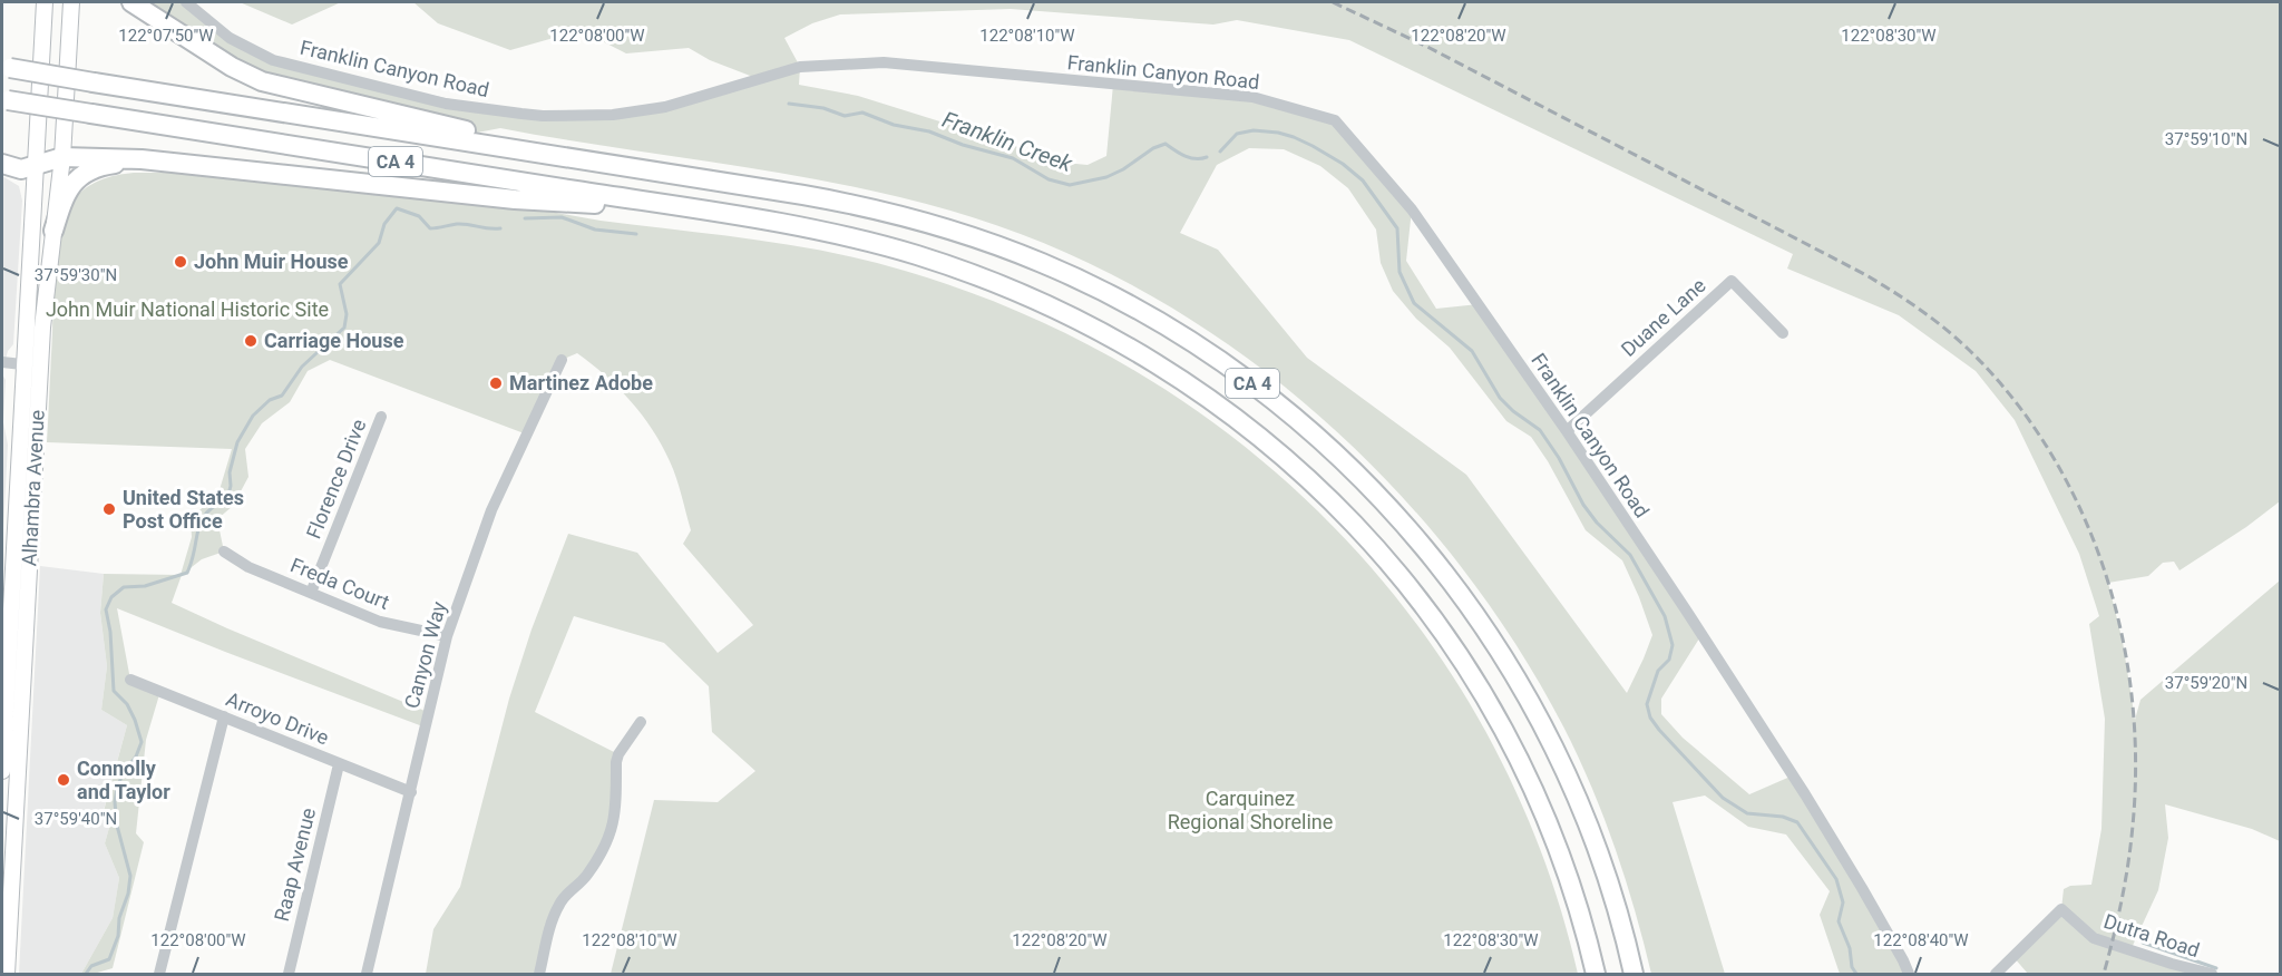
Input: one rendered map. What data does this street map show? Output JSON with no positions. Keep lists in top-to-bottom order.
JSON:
{
  "streets": {
    "highway": ["CA 4"],
    "main road": ["Alhambra Avenue"],
    "street": [
      "Franklin Canyon Road",
      "Duane Lane",
      "Florence Drive",
      "Freda Court",
      "Canyon Way",
      "Arroyo Drive",
      "Raap Avenue",
      "Dutra Road"
    ]
  },
  "crossings": [
    ["Franklin Canyon Road", "Duane Lane"],
    ["Florence Drive", "Freda Court"],
    ["Freda Court", "Canyon Way"],
    ["Canyon Way", "Arroyo Drive"],
    ["Arroyo Drive", "Raap Avenue"]
  ],
  "water": ["Franklin Creek"],
  "parks": ["John Muir National Historic Site", "Carquinez Regional Shoreline"],
  "places": [
    "John Muir House",
    "Carriage House",
    "Martinez Adobe",
    "United States Post Office",
    "Connolly and Taylor"
  ],
  "coordinates": [
    "122°07'50\"W",
    "122°08'00\"W",
    "122°08'20\"W",
    "122°08'10\"W",
    "122°08'30\"W",
    "37°59'10\"N",
    "37°59'30\"N",
    "37°59'20\"N",
    "37°59'40\"N",
    "122°08'40\"W"
  ]
}
